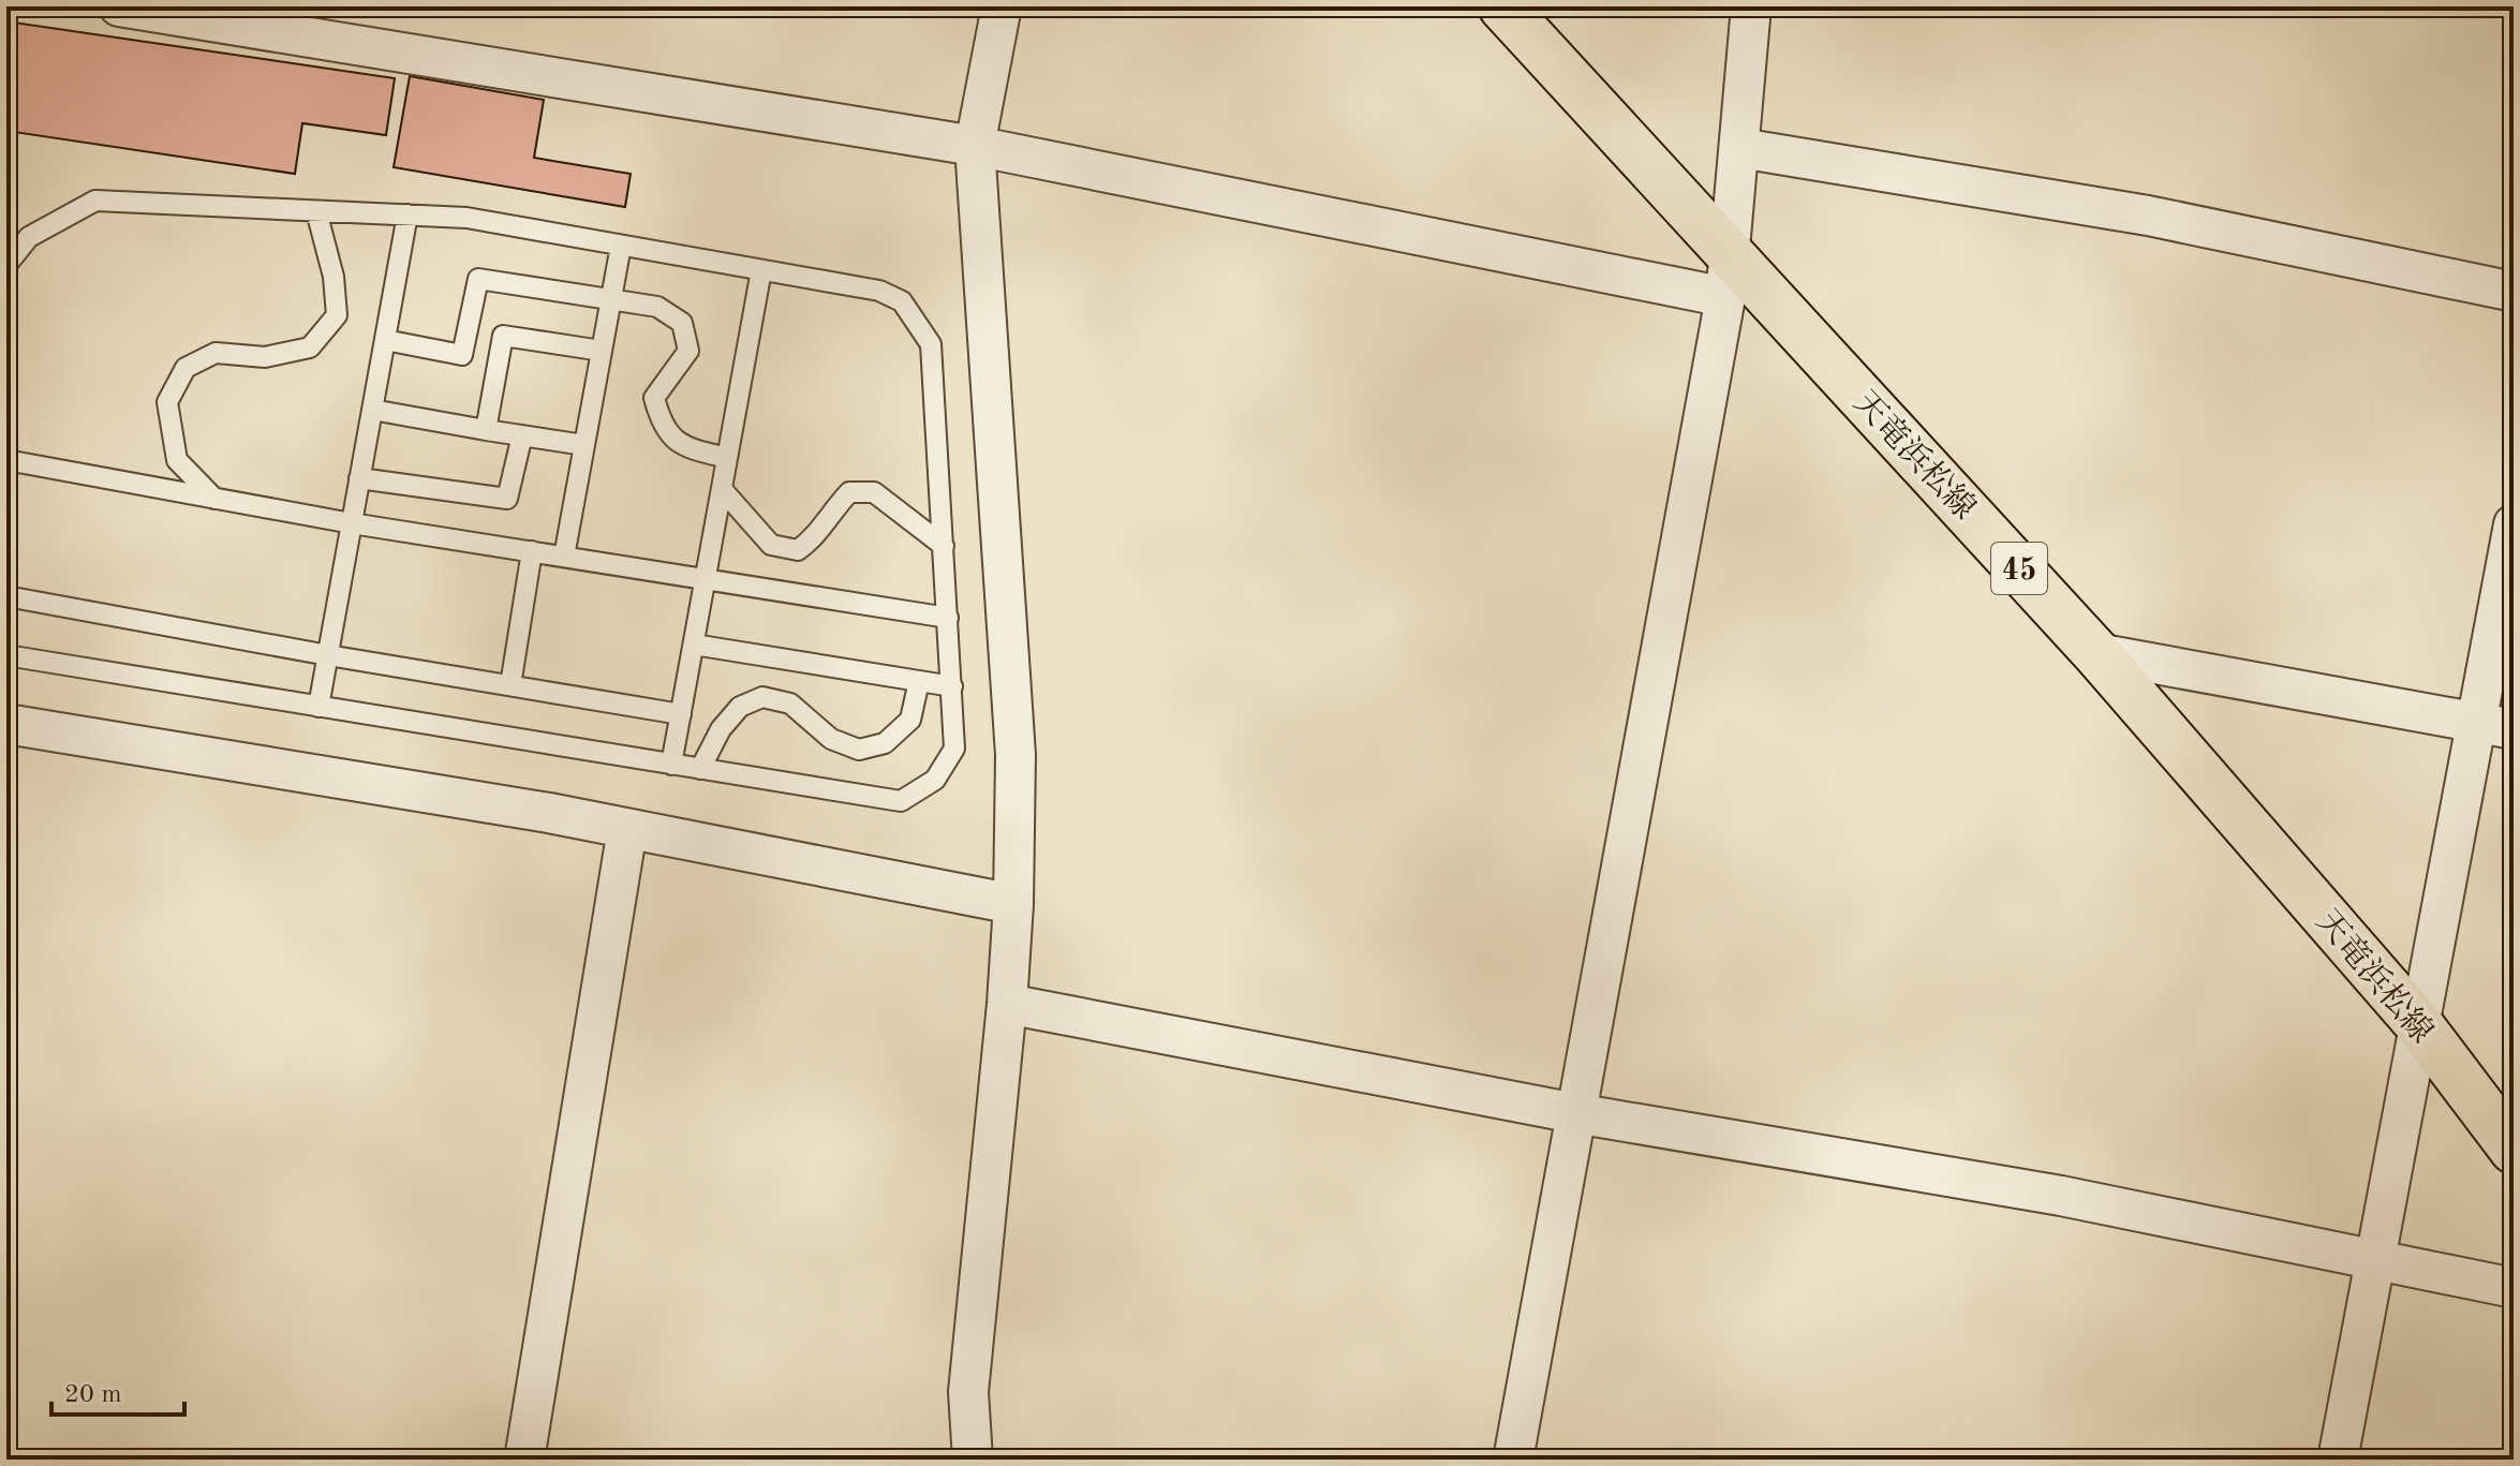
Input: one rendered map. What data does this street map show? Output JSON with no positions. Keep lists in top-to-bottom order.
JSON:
{
  "streets": {
    "main road": ["天竜浜松線", "45"]
  },
  "scale_bar": "20 m"
}
